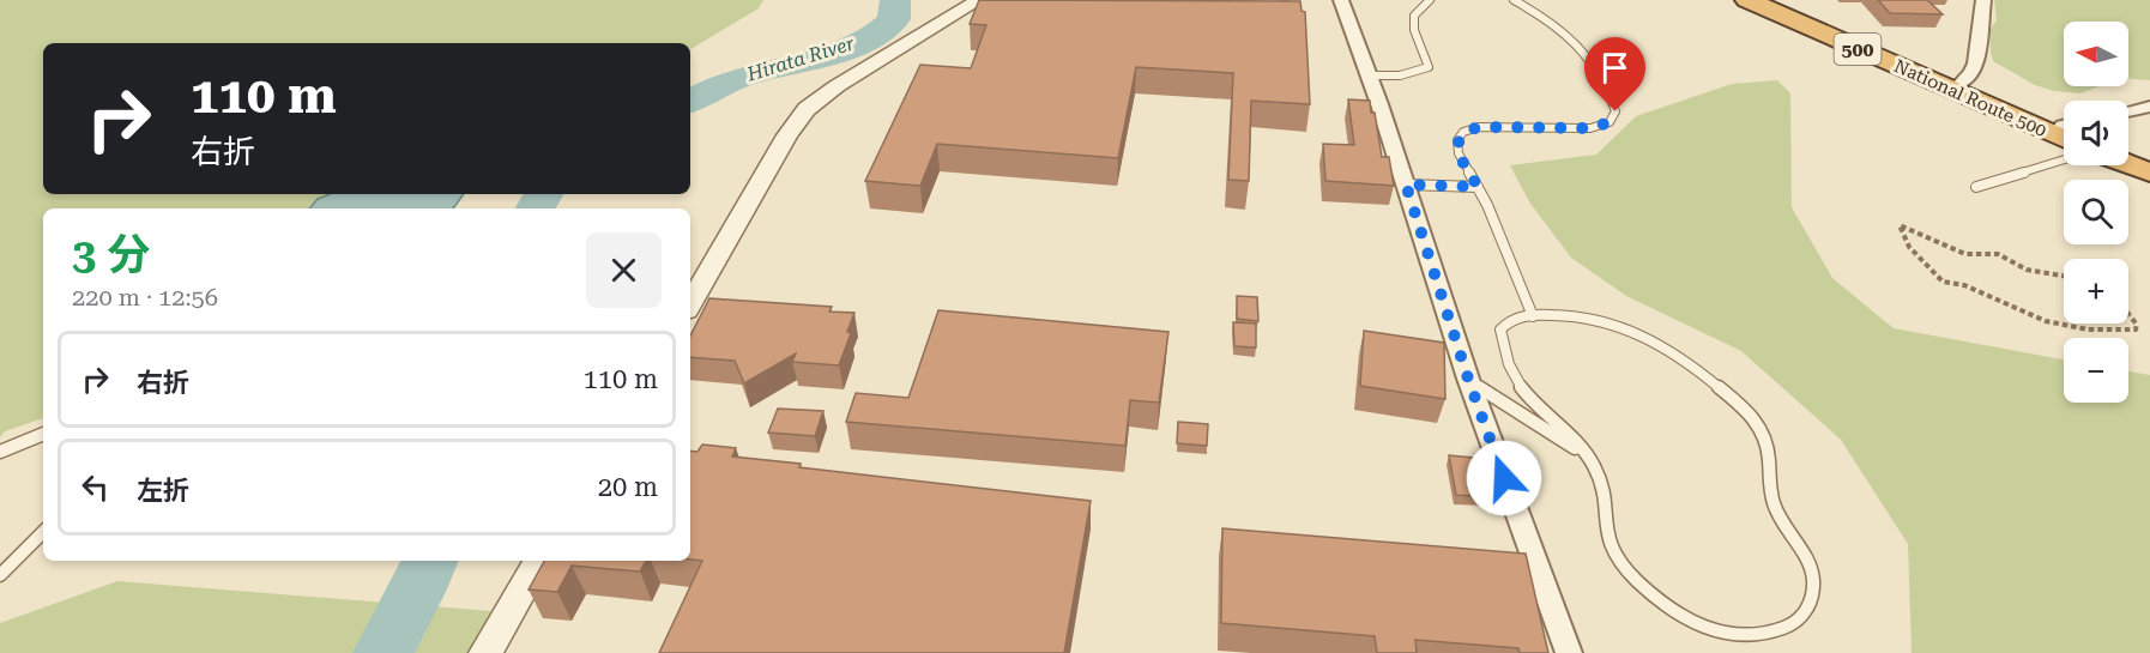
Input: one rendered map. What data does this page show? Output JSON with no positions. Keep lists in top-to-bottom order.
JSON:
{
  "streets": {
    "highway": ["500", "National Route 500"]
  },
  "water": ["Hirata River"],
  "north": "left",
  "page": {
    "map_buttons": ["+", "−"],
    "turn": ["110 m", "右折"],
    "heading": ["3 分", "220 m · 12:56"],
    "list": [
      {
        "name": "右折",
        "value": "110 m"
      },
      {
        "name": "左折",
        "value": "20 m"
      }
    ]
  }
}
